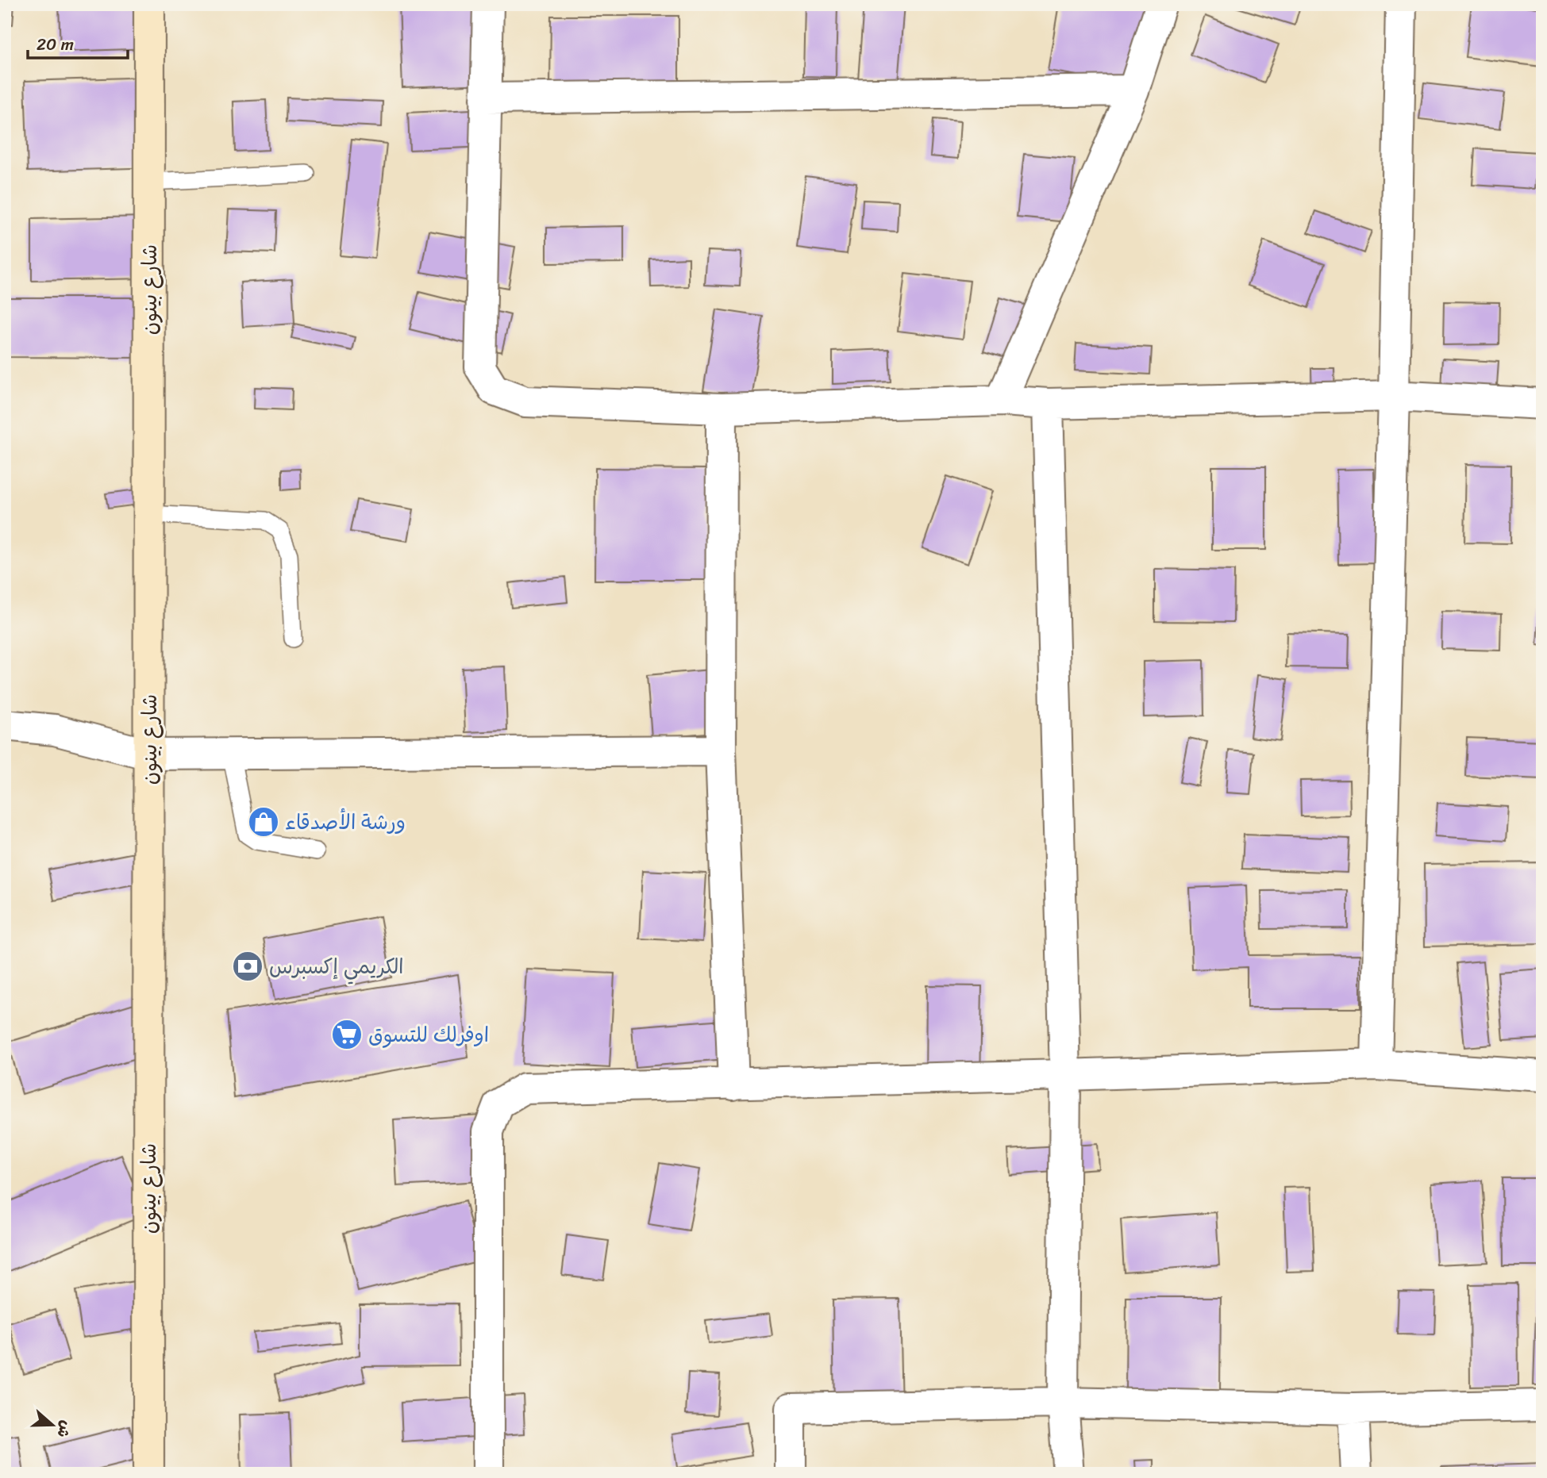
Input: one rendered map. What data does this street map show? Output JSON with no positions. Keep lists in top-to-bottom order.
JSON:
{
  "streets": {
    "street": ["شارع بينون"]
  },
  "places": {
    "shop": ["ورشة الأصدقاء"],
    "bank": ["الكريمي إكسبرس"],
    "supermarket": ["اوفرلك للتسوق"]
  },
  "scale_bar": "20 m",
  "north": "right"
}
